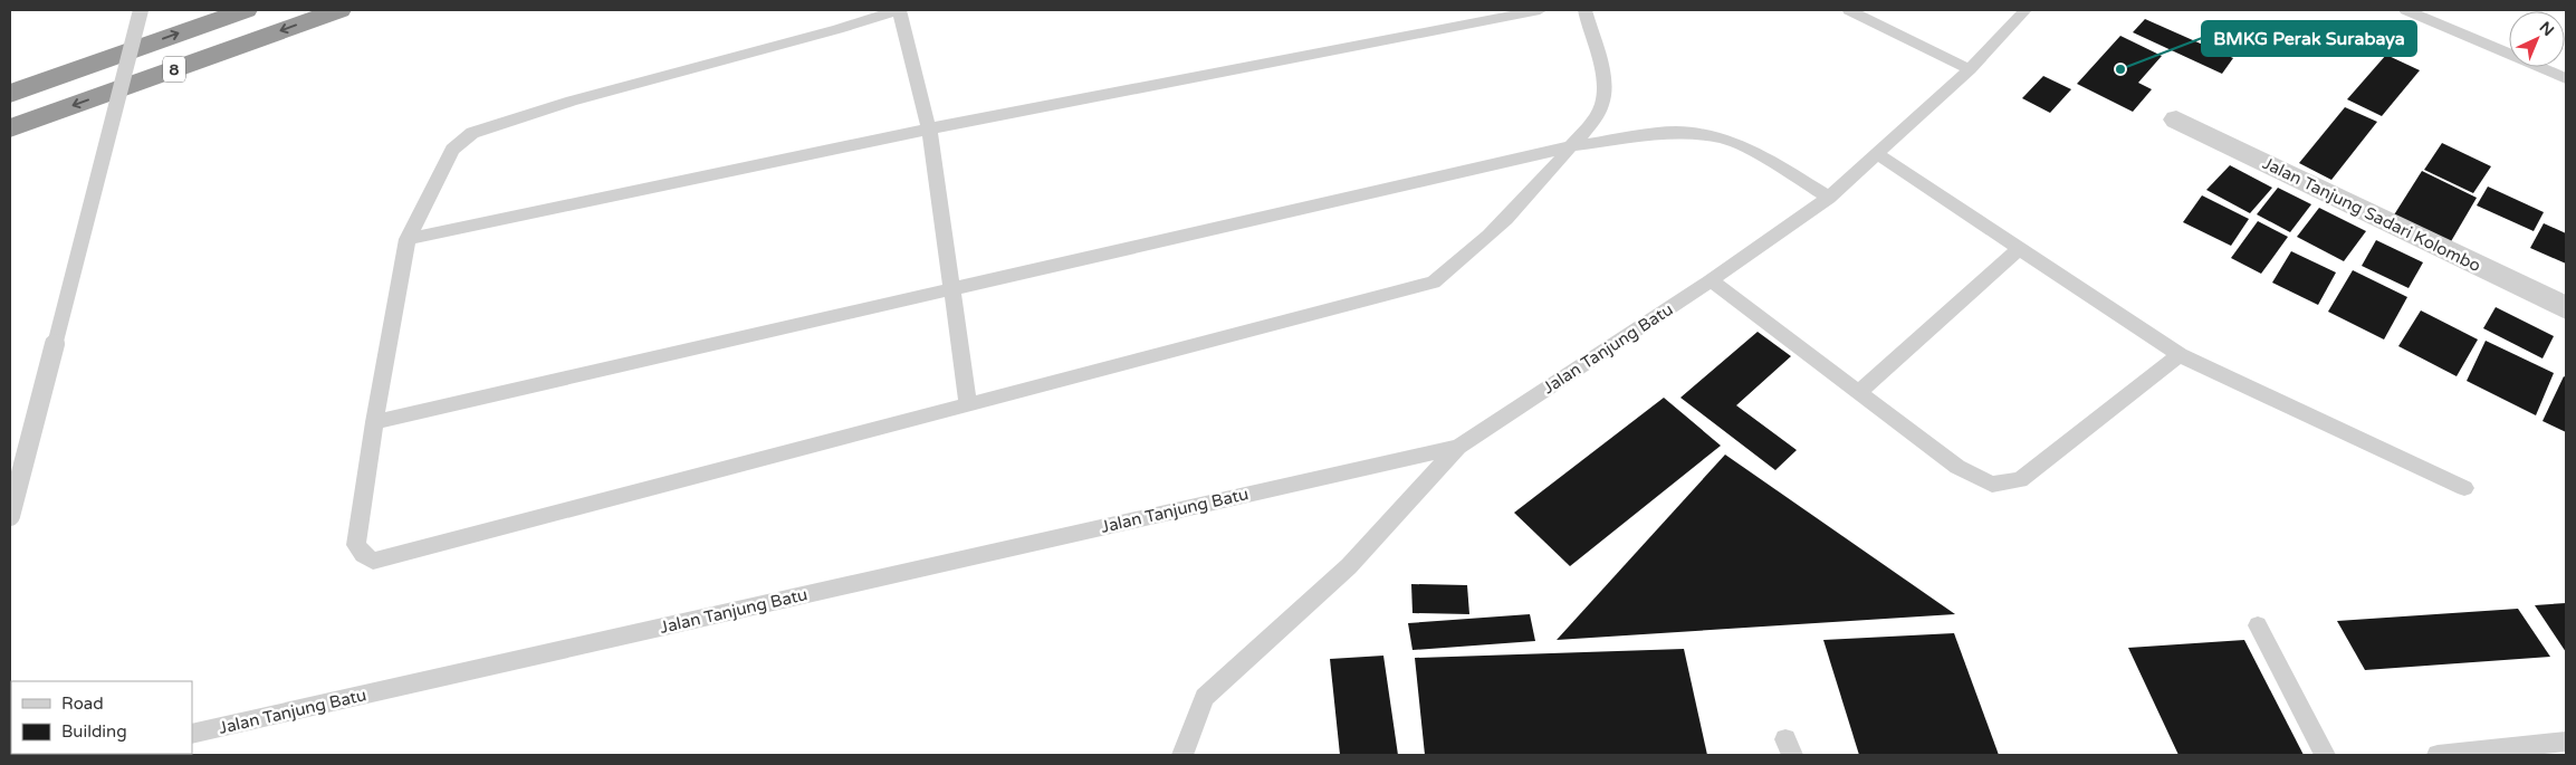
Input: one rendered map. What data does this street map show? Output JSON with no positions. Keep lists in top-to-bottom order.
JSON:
{
  "streets": {
    "highway": ["8"],
    "street": ["Jalan Tanjung Sadari Kolombo"],
    "lane": ["Jalan Tanjung Batu"]
  },
  "places": ["BMKG Perak Surabaya"],
  "legend": ["Road", "Building"],
  "north": "top right"
}
